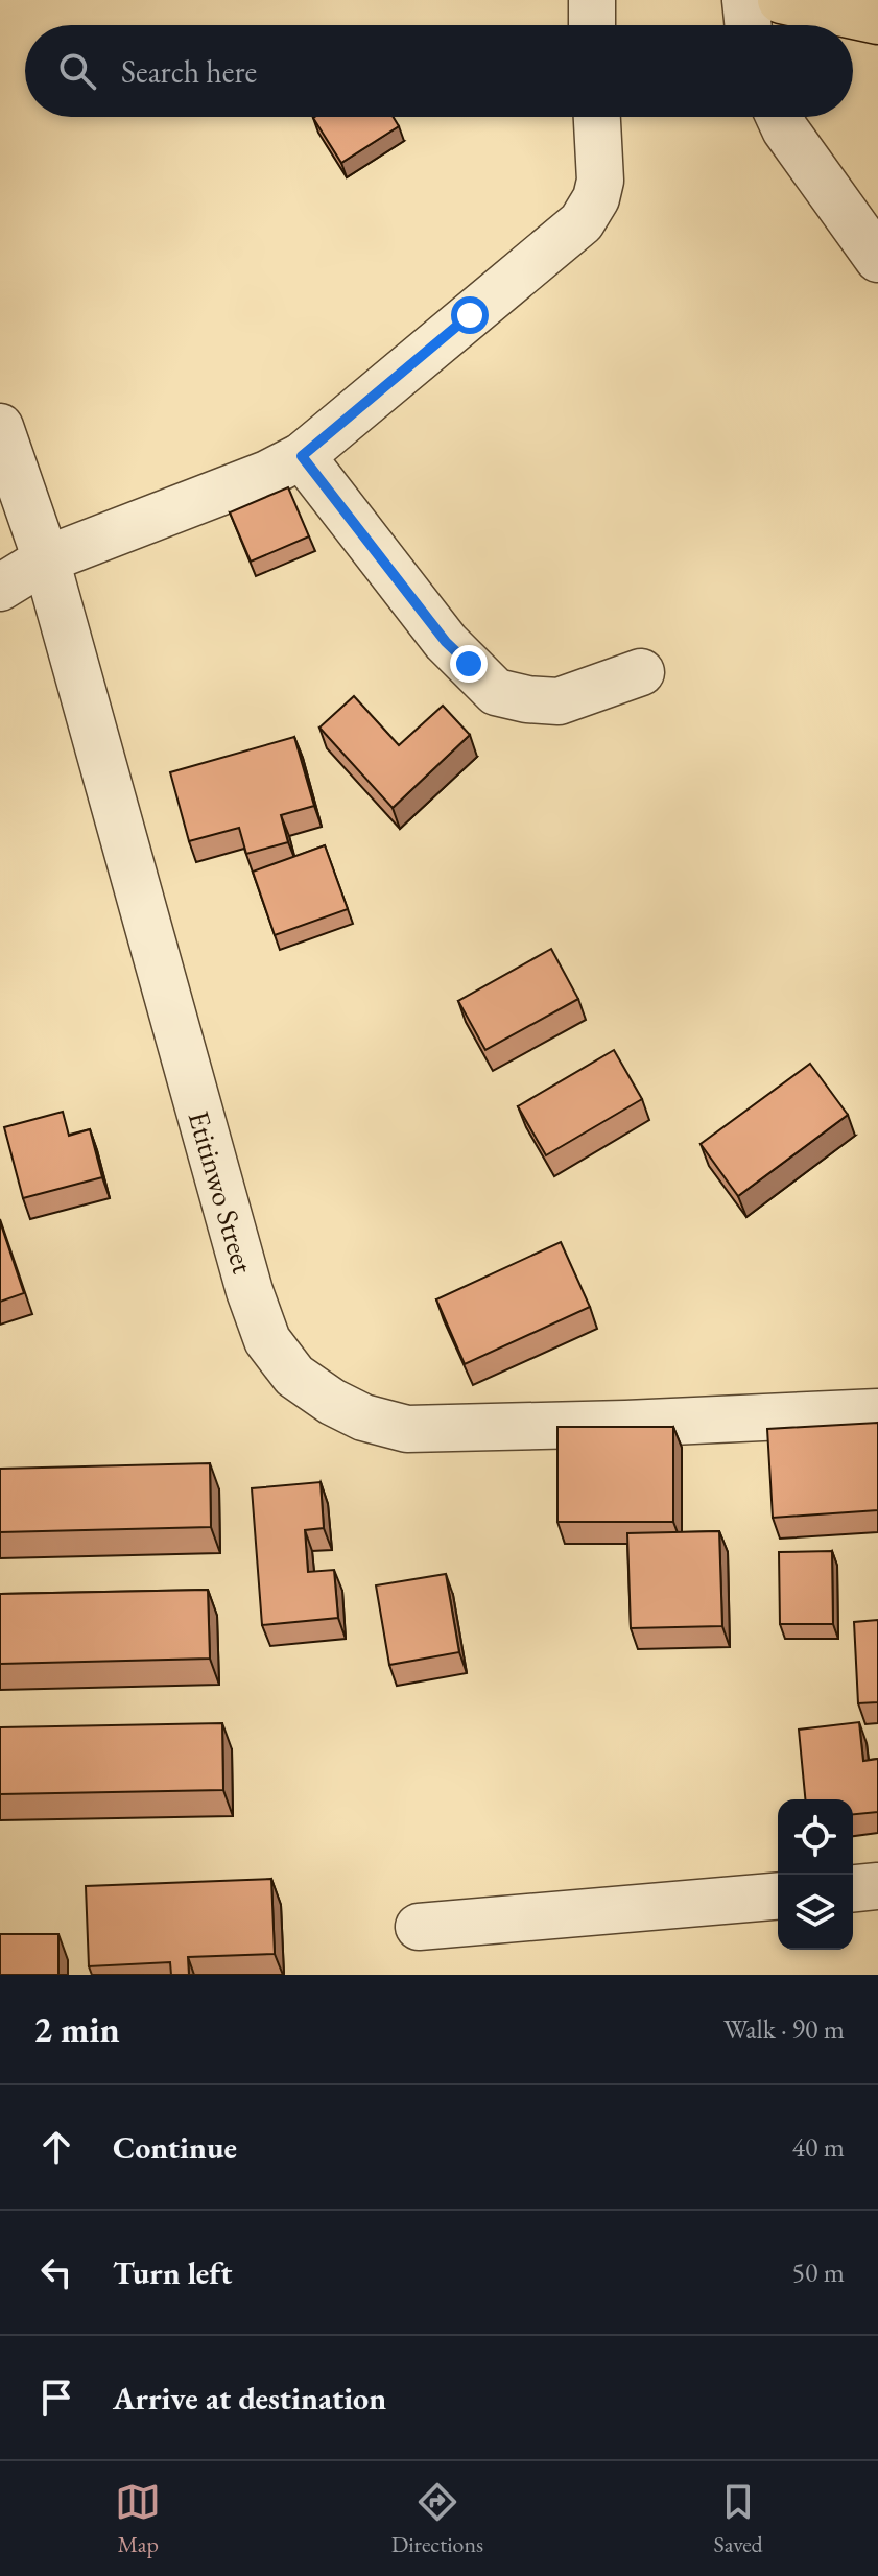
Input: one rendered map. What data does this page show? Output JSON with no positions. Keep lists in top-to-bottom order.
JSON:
{
  "streets": {
    "street": ["Etitinwo Street"]
  },
  "page": {
    "search": "Search here",
    "heading": ["2 min", "Walk · 90 m"],
    "list": [
      ["Continue", "40 m"],
      ["Turn left", "50 m"],
      "Arrive at destination"
    ],
    "nav": ["Map", "Directions", "Saved"]
  }
}
